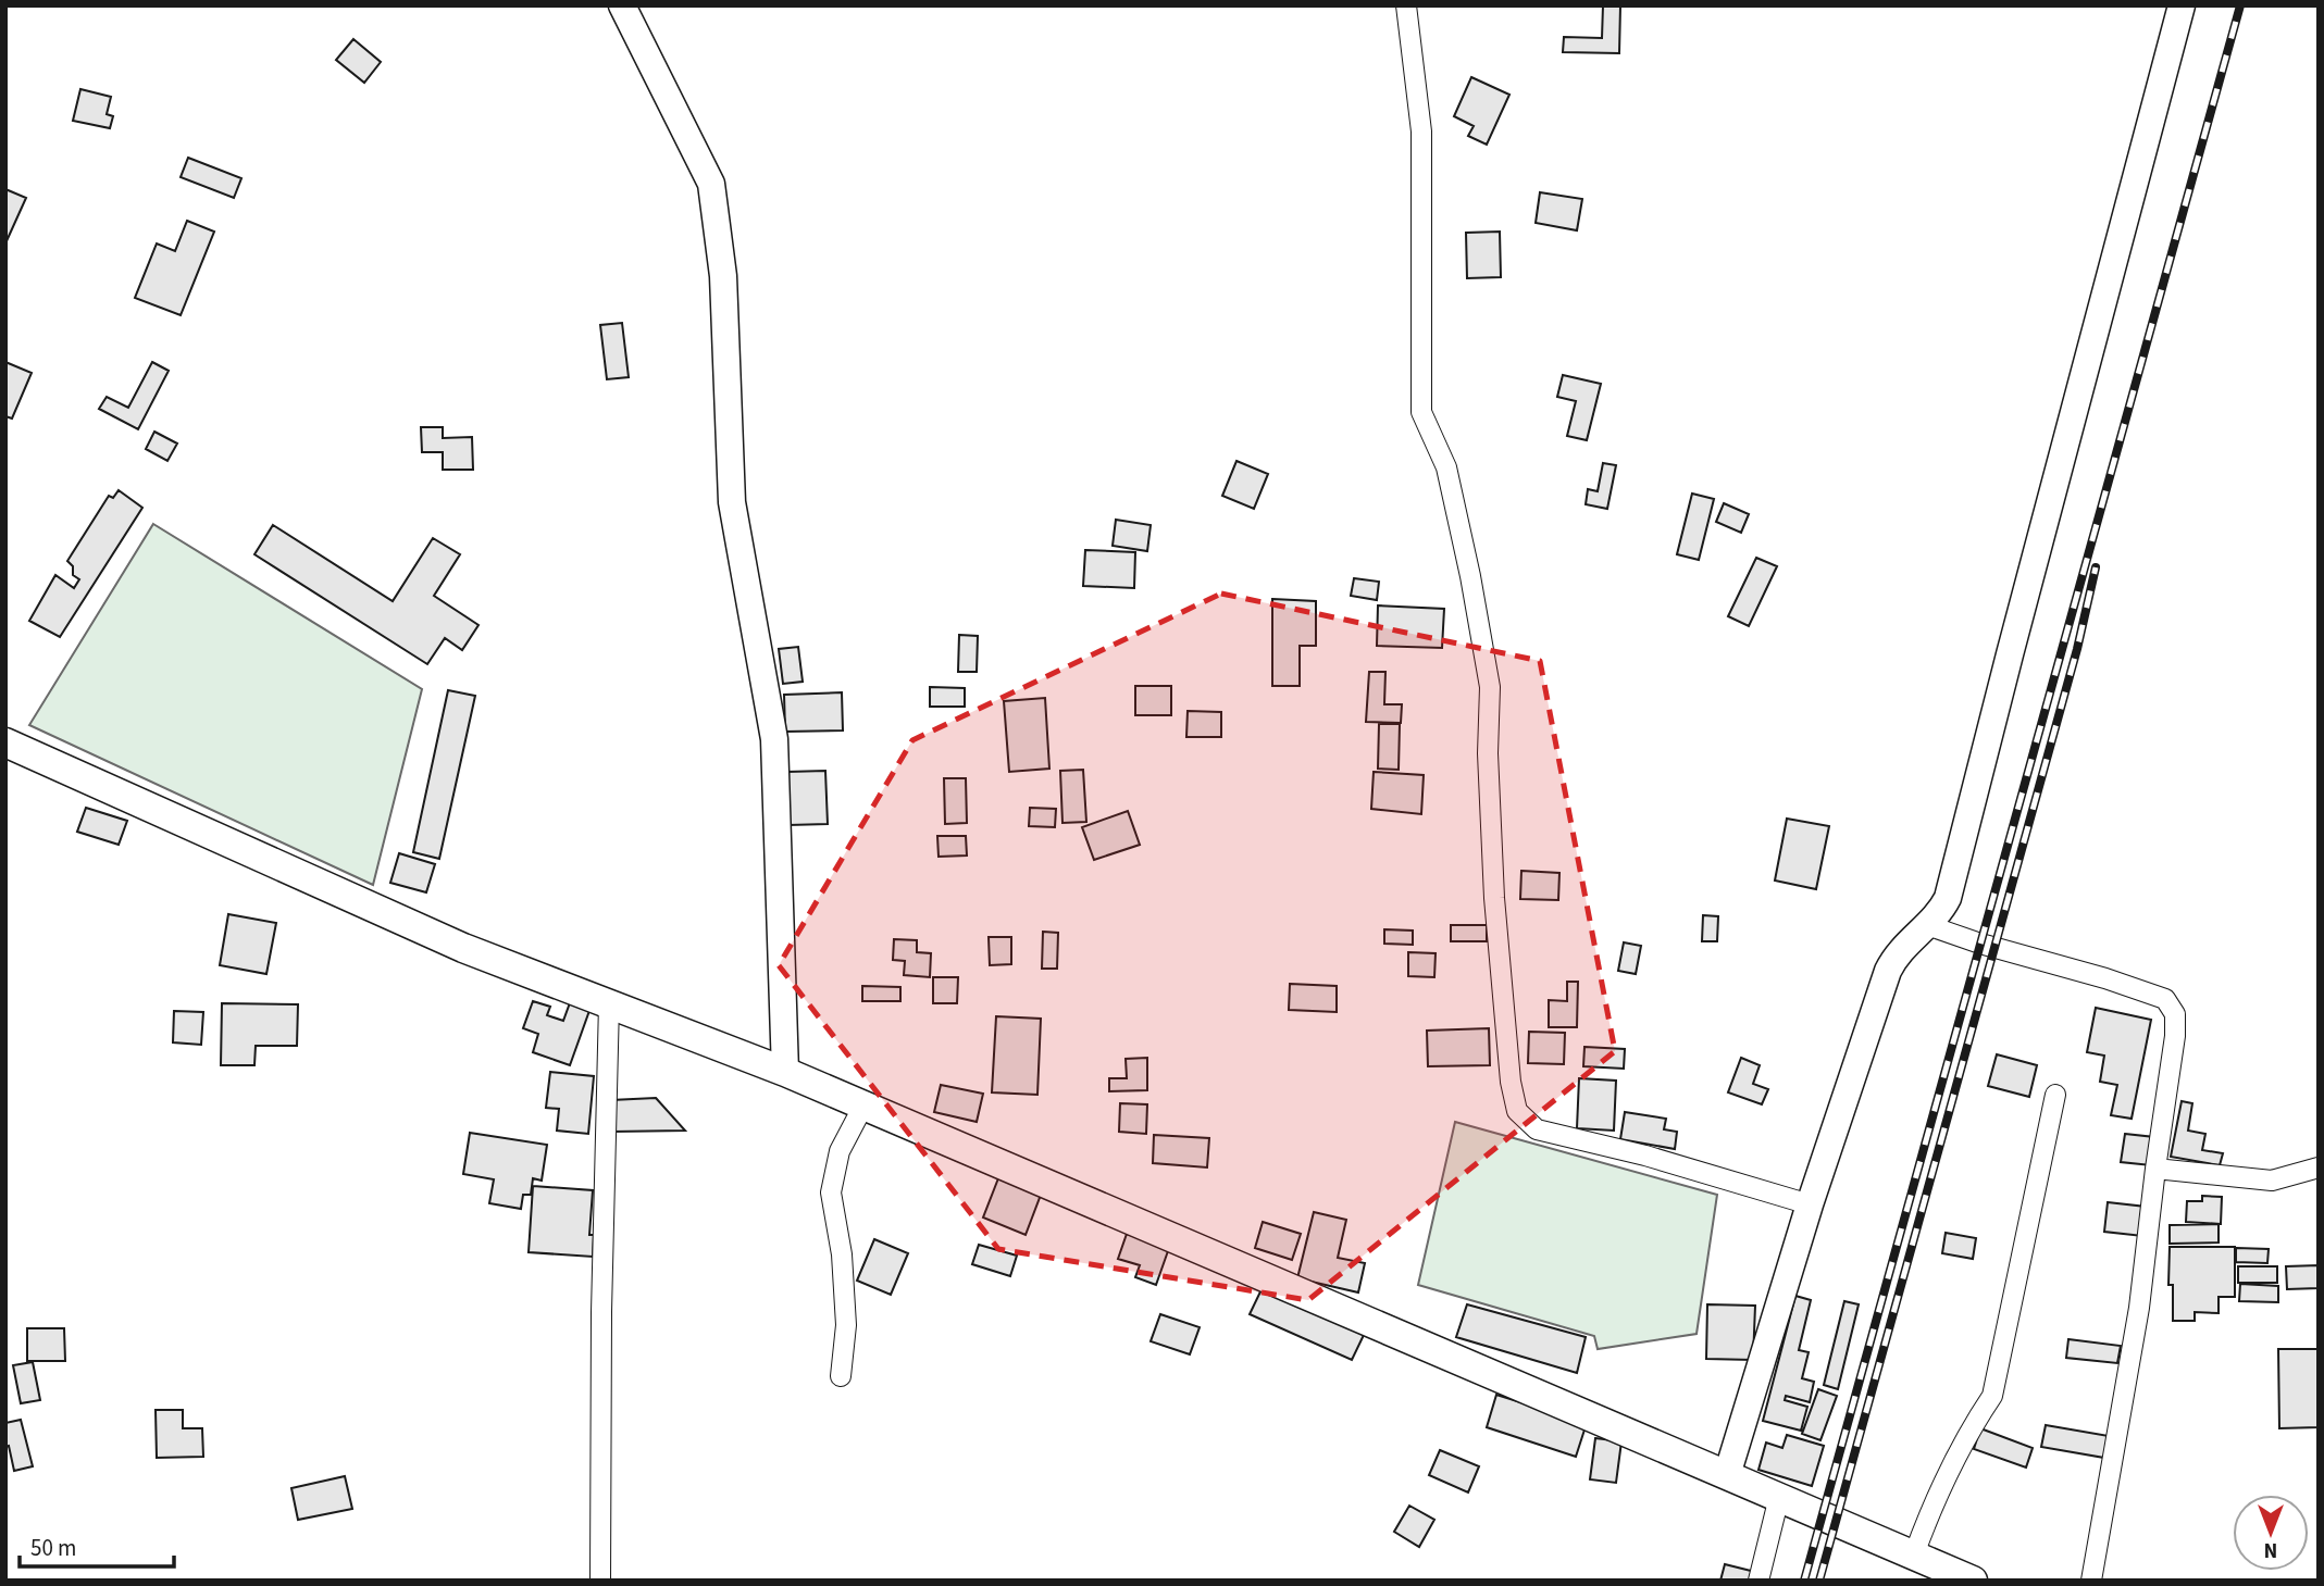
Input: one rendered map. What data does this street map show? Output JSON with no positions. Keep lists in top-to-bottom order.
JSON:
{
  "scale_bar": "50 m",
  "north": "bottom"
}
